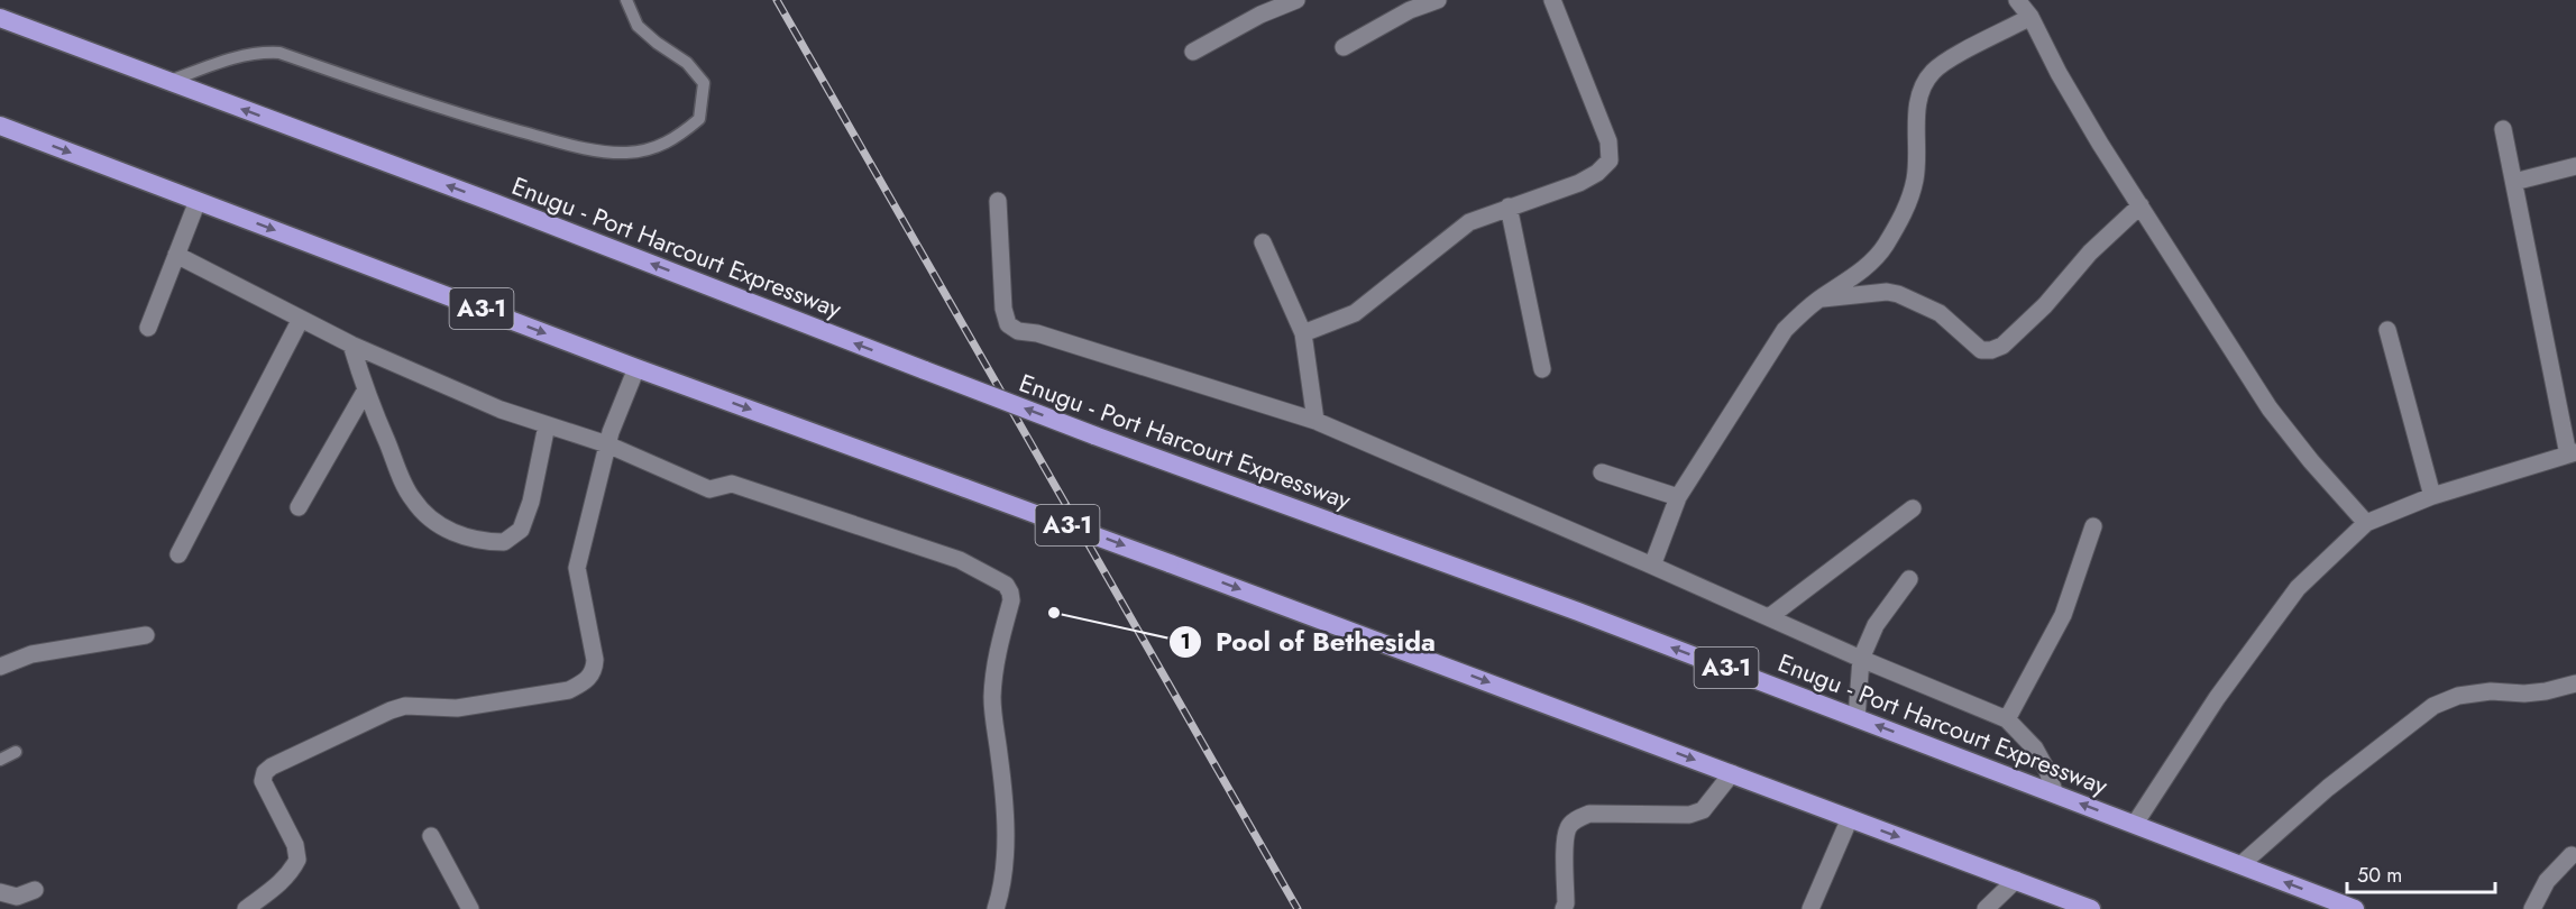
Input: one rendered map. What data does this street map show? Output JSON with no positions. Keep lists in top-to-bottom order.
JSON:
{
  "streets": {
    "highway": ["Enugu - Port Harcourt Expressway", "A3-1"]
  },
  "places": ["Pool of Bethesida"],
  "scale_bar": "50 m"
}
